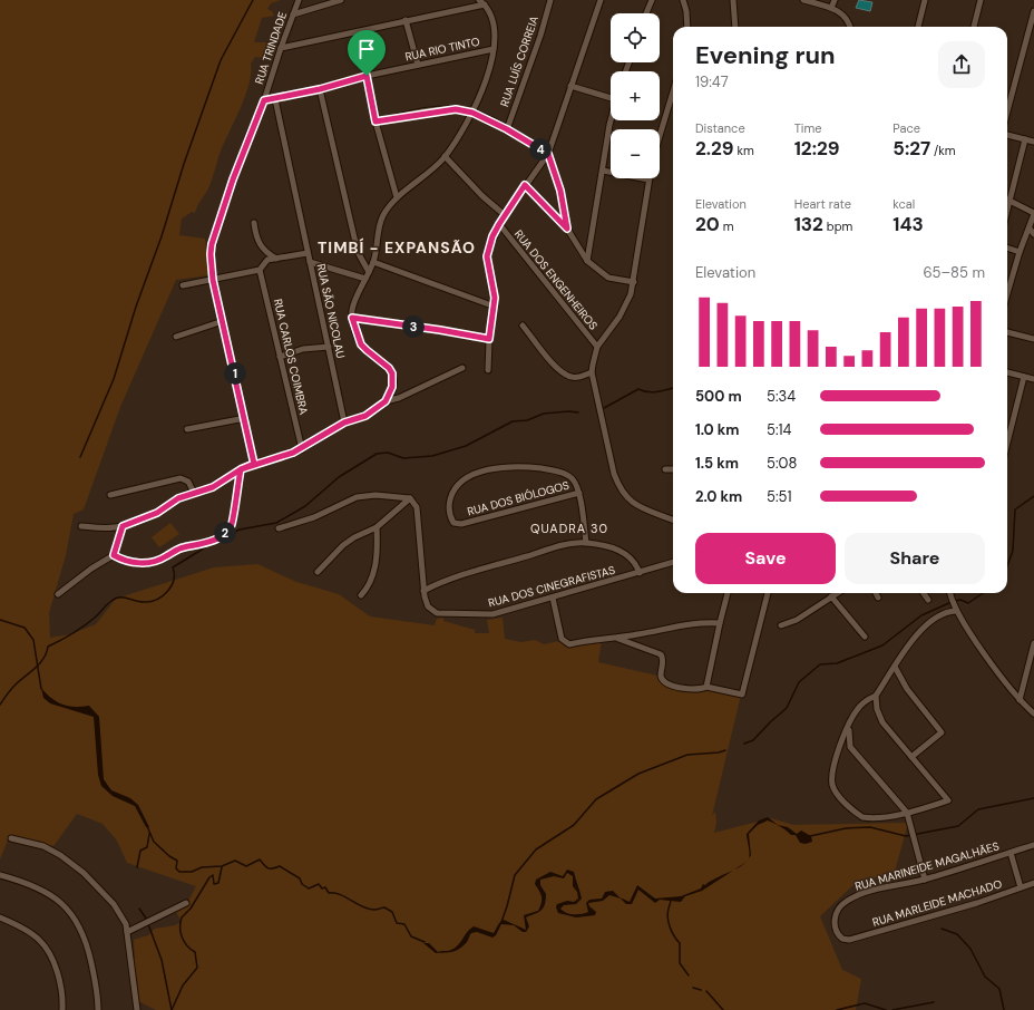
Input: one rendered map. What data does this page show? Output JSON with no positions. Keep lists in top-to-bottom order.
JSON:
{
  "streets": {
    "street": [
      "RUA TRINDADE",
      "RUA RIO TINTO",
      "RUA LUÍS CORREIA",
      "RUA DOS ENGENHEIROS",
      "RUA SÃO NICOLAU",
      "RUA CARLOS COIMBRA",
      "RUA DOS BIÓLOGOS",
      "RUA DOS CINEGRAFISTAS",
      "RUA MARINEIDE MAGALHÃES",
      "RUA MARLEIDE MACHADO"
    ]
  },
  "crossings": [
    ["RUA TRINDADE", "RUA RIO TINTO"],
    ["RUA RIO TINTO", "RUA SÃO NICOLAU"],
    ["RUA MARINEIDE MAGALHÃES", "RUA MARLEIDE MACHADO"]
  ],
  "districts": ["TIMBÍ - EXPANSÃO", "QUADRA 30"],
  "page": {
    "map_buttons": ["+", "−"],
    "heading": ["Evening run", "19:47"],
    "stats": [
      ["Distance", "2.29 km"],
      ["Time", "12:29"],
      ["Pace", "5:27 /km"],
      ["Elevation", "20 m"],
      ["Heart rate", "132 bpm"],
      ["kcal", "143"]
    ],
    "pins": [
      "4",
      "3",
      "1",
      "2"
    ],
    "chart": ["Elevation", "65–85 m"],
    "list": [
      {
        "name": "500 m",
        "note": "5:34"
      },
      {
        "name": "1.0 km",
        "note": "5:14"
      },
      {
        "name": "1.5 km",
        "note": "5:08"
      },
      {
        "name": "2.0 km",
        "note": "5:51"
      }
    ],
    "buttons": ["Save", "Share"]
  }
}
